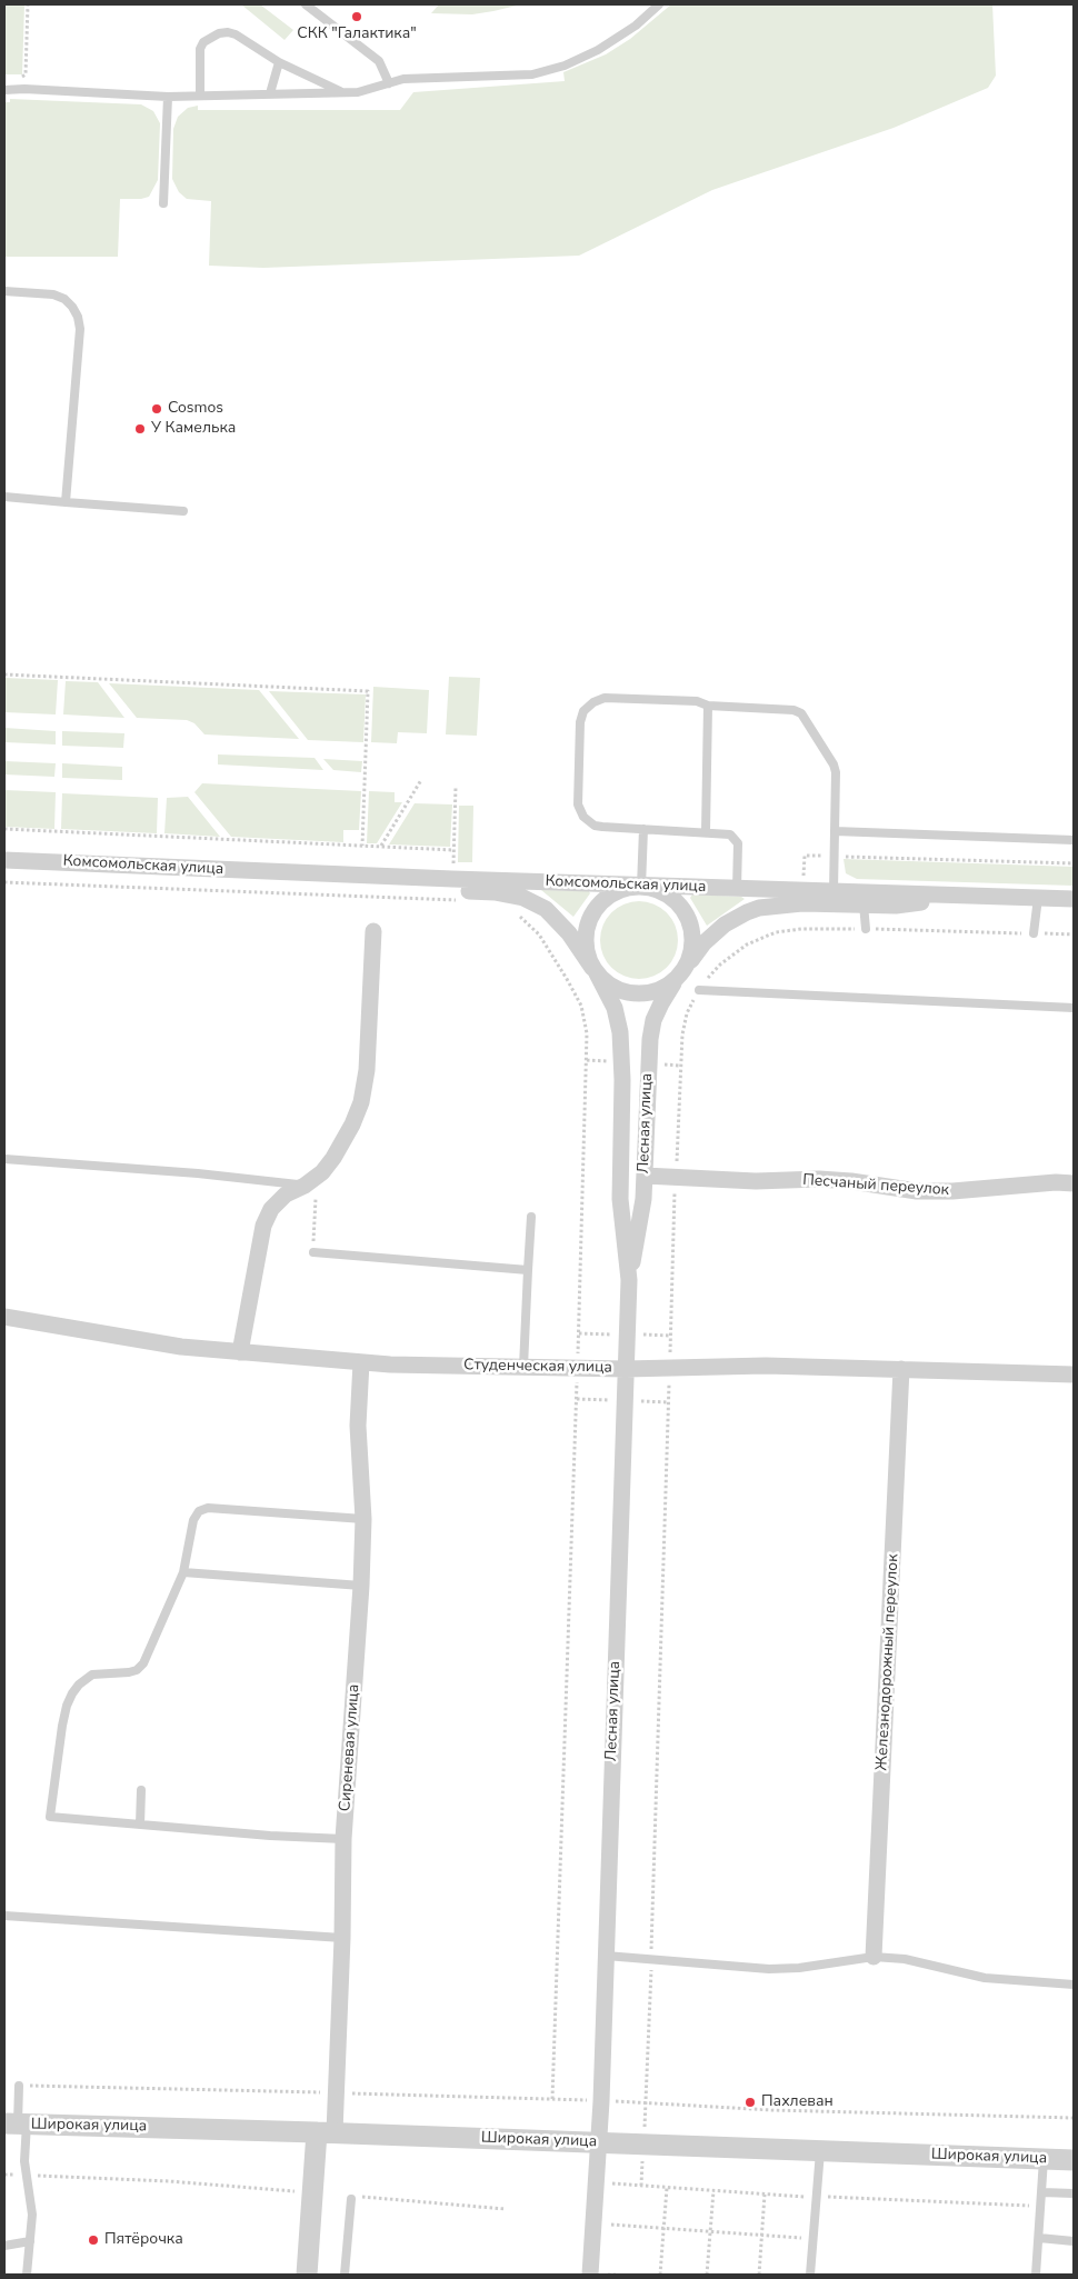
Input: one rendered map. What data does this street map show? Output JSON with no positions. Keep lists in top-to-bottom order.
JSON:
{
  "streets": {
    "street": [
      "Комсомольская улица",
      "Лесная улица",
      "Песчаный переулок",
      "Студенческая улица",
      "Железнодорожный переулок",
      "Сиреневая улица",
      "Широкая улица"
    ]
  },
  "crossings": [
    ["Комсомольская улица", "Лесная улица"],
    ["Лесная улица", "Песчаный переулок"],
    ["Лесная улица", "Студенческая улица"],
    ["Лесная улица", "Широкая улица"],
    ["Студенческая улица", "Железнодорожный переулок"],
    ["Студенческая улица", "Сиреневая улица"],
    ["Сиреневая улица", "Широкая улица"]
  ],
  "places": [
    "СКК \"Галактика\"",
    "Cosmos",
    "У Камелька",
    "Пахлеван",
    "Пятёрочка"
  ]
}
